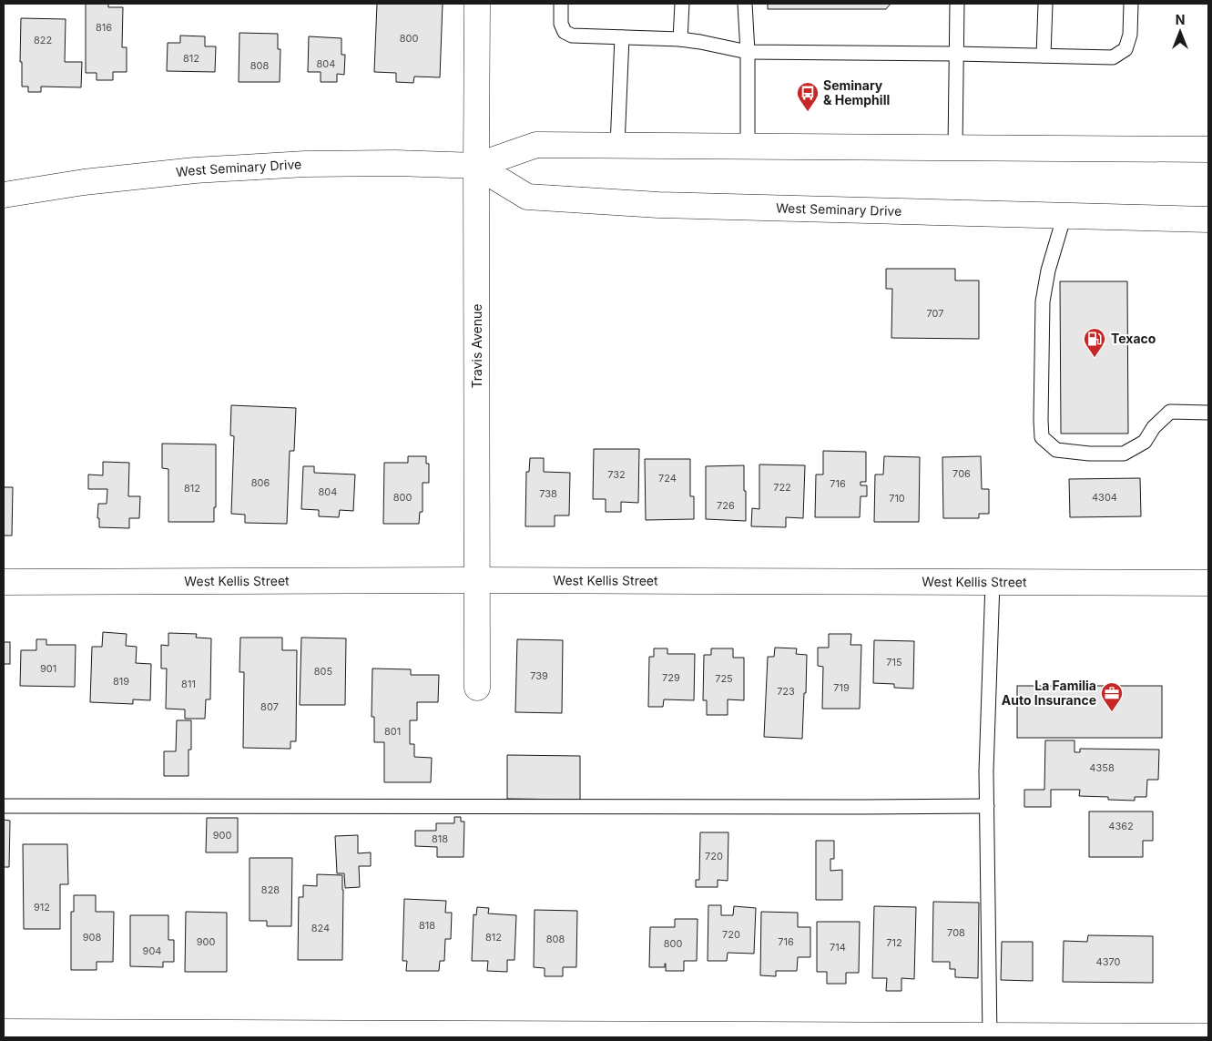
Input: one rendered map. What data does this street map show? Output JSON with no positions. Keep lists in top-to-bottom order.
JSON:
{
  "streets": {
    "street": ["West Seminary Drive", "Travis Avenue", "West Kellis Street"]
  },
  "crossings": [
    ["West Seminary Drive", "Travis Avenue"],
    ["Travis Avenue", "West Kellis Street"]
  ],
  "places": {
    "bus stop": ["Seminary & Hemphill"],
    "fuel station": ["Texaco"],
    "office": ["La Familia Auto Insurance"]
  },
  "house_numbers": [
    "816",
    "800",
    "822",
    "812",
    "804",
    "808",
    "707",
    "706",
    "732",
    "724",
    "806",
    "716",
    "722",
    "812",
    "804",
    "738",
    "800",
    "4304",
    "710",
    "726",
    "715",
    "901",
    "805",
    "739",
    "729",
    "725",
    "819",
    "811",
    "719",
    "723",
    "807",
    "801",
    "4358",
    "4362",
    "900",
    "818",
    "720",
    "828",
    "912",
    "818",
    "824",
    "708",
    "720",
    "908",
    "812",
    "808",
    "900",
    "716",
    "712",
    "800",
    "714",
    "904",
    "4370"
  ],
  "north": "top"
}
